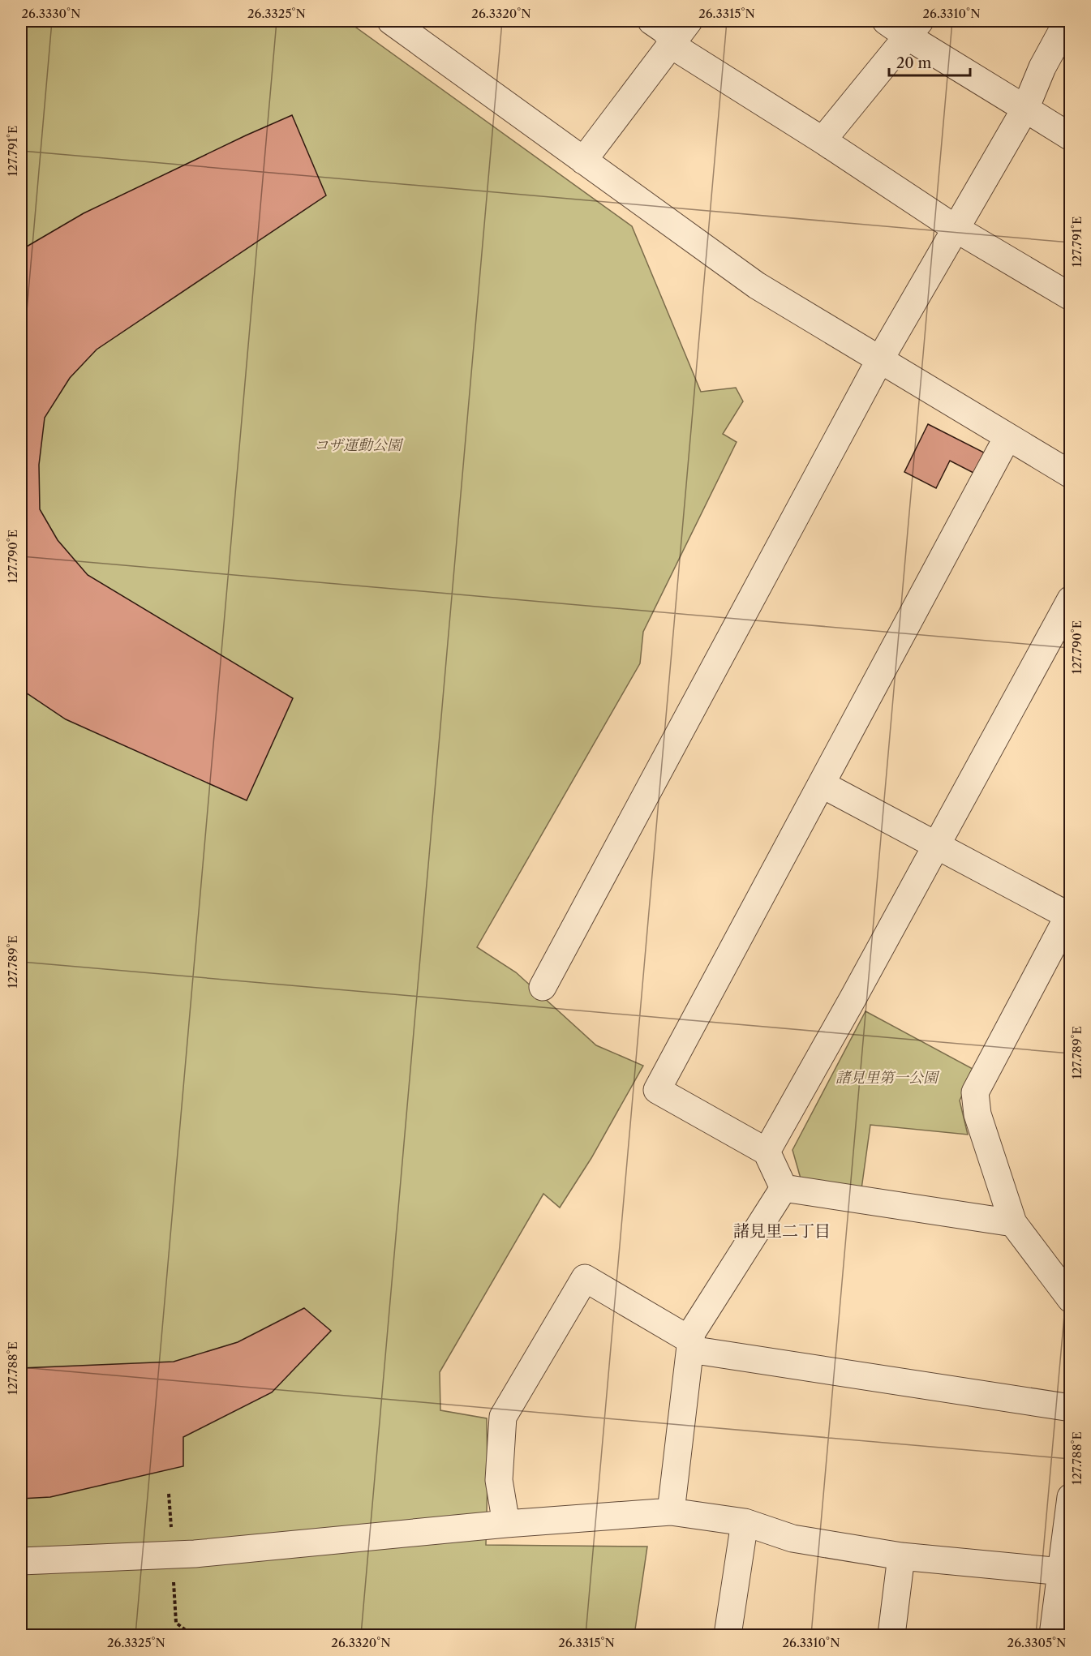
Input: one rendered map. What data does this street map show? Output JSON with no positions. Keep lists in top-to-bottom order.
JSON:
{
  "districts": ["諸見里二丁目"],
  "parks": ["コザ運動公園", "諸見里第一公園"],
  "scale_bar": "20 m",
  "coordinates": [
    "26.3330°N",
    "26.3325°N",
    "26.3320°N",
    "26.3315°N",
    "26.3310°N",
    "127.791°E",
    "127.790°E",
    "127.789°E",
    "127.788°E",
    "26.3305°N"
  ]
}
